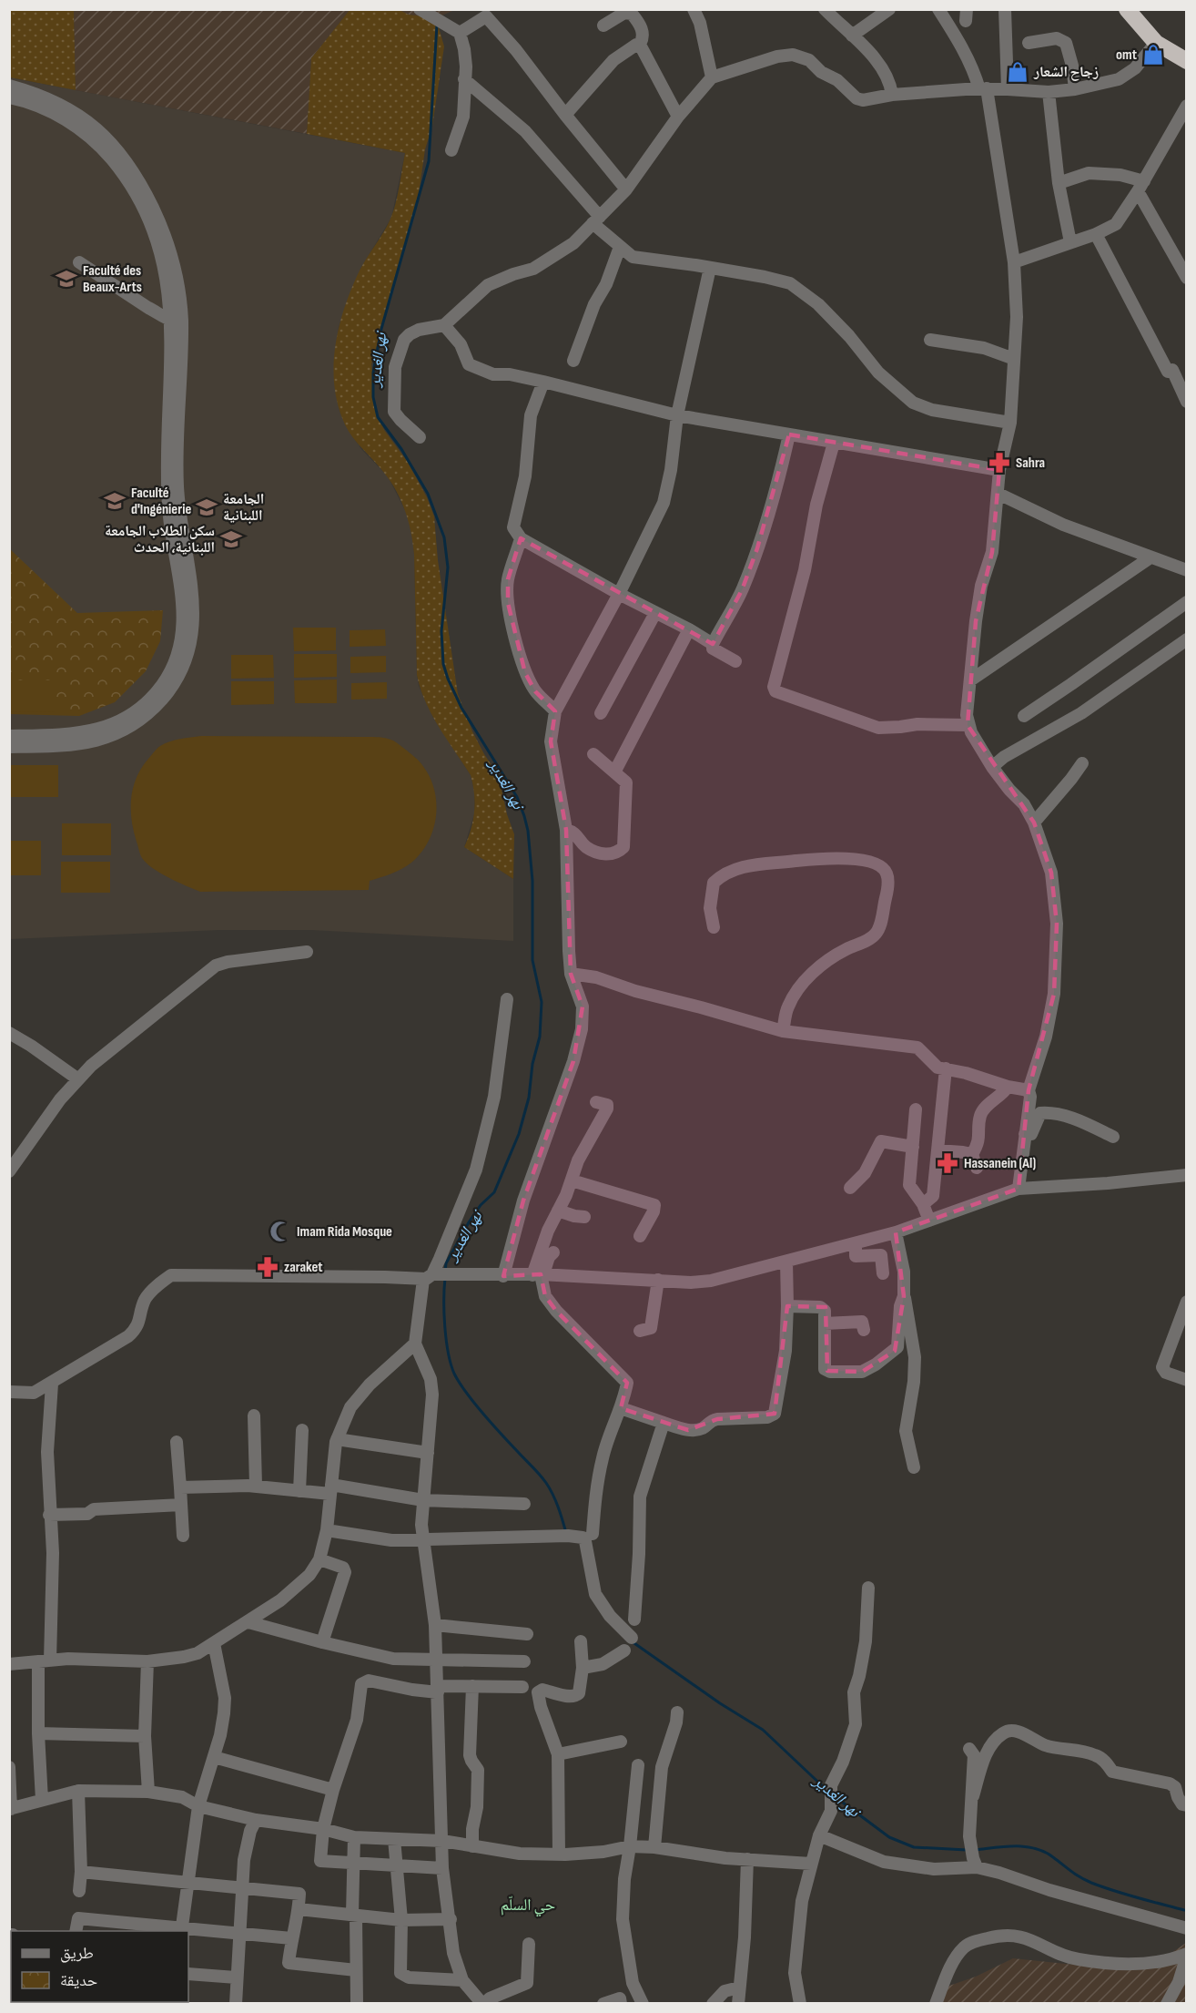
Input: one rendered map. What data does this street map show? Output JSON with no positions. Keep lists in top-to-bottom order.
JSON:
{
  "districts": ["حي السلّم"],
  "water": ["نهر الغدير"],
  "places": {
    "shop": ["omt", "زجاح الشعار"],
    "school or university": [
      "Faculté des Beaux-Arts",
      "Faculté d'Ingénierie",
      "الجامعة اللبنانية",
      "سكن الطلاب الجامعة اللبنانية، الحدث"
    ],
    "pharmacy": ["Sahra", "Hassanein (Al)", "zaraket"],
    "mosque": ["Imam Rida Mosque"]
  },
  "legend": ["طريق", "حديقة"]
}
